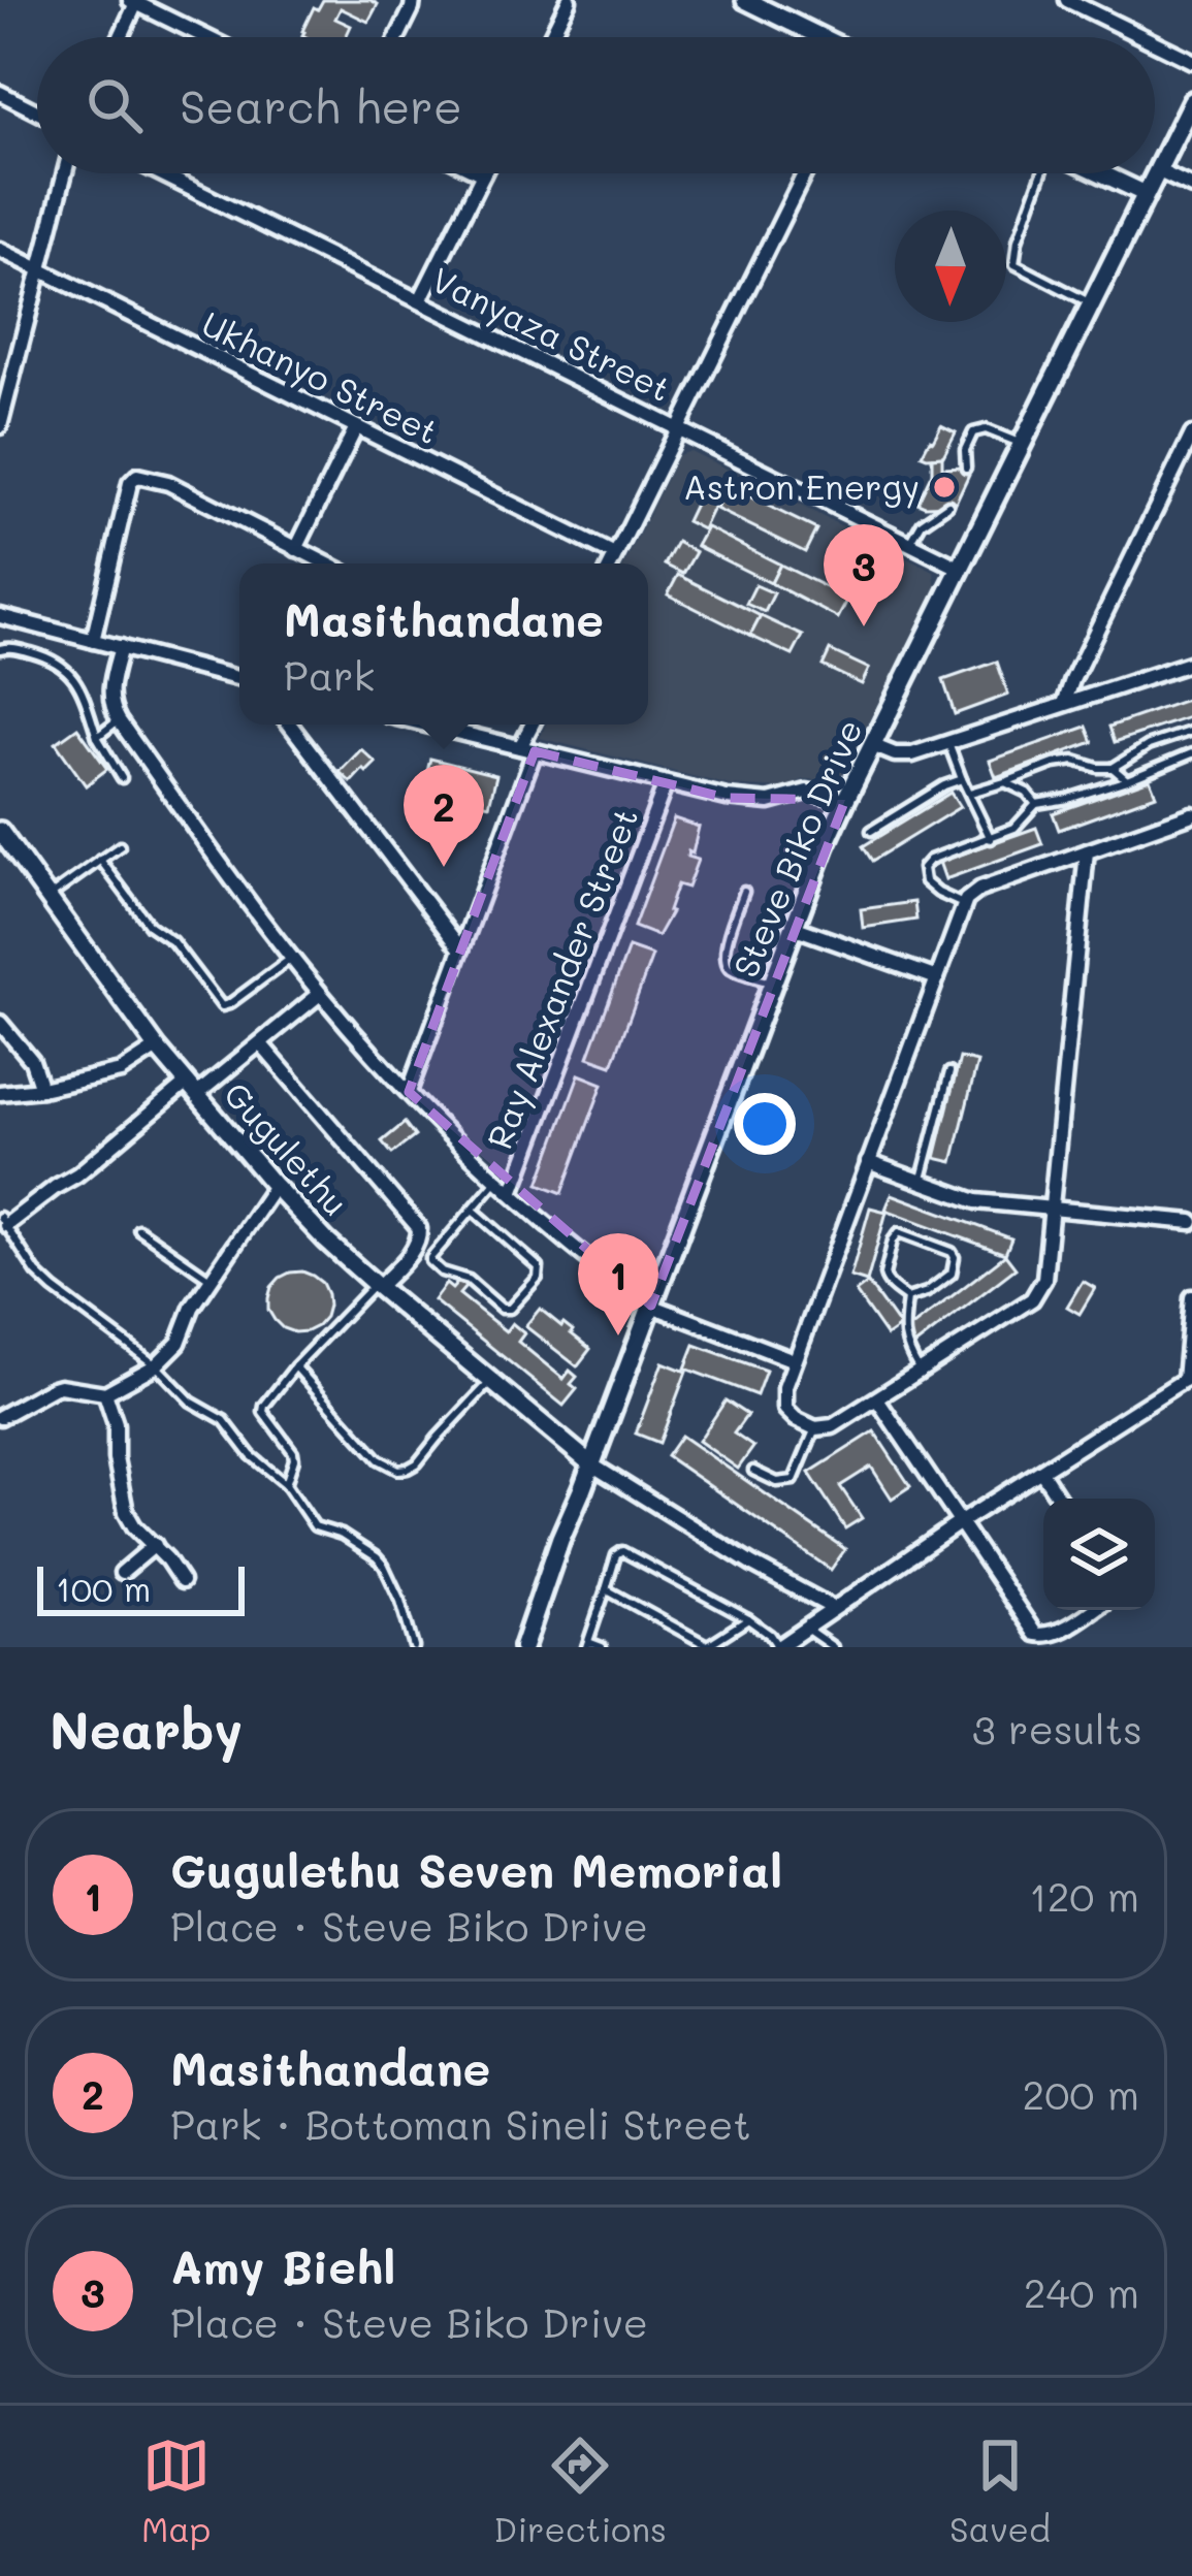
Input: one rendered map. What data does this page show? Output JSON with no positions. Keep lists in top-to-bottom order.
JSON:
{
  "streets": {
    "main road": ["Steve Biko Drive"],
    "street": [
      "Vanyaza Street",
      "Ukhanyo Street",
      "Ray Alexander Street",
      "Gugulethu"
    ]
  },
  "crossings": [
    ["Vanyaza Street", "Steve Biko Drive"],
    ["Steve Biko Drive", "Gugulethu"]
  ],
  "places": ["Astron Energy"],
  "scale_bar": "100 m",
  "north": "bottom",
  "page": {
    "search": "Search here",
    "pins": ["3", "2", "1"],
    "popup": ["Masithandane", "Park"],
    "scale": "100 m",
    "heading": ["Nearby", "3 results"],
    "list": [
      {
        "mark": "1",
        "name": "Gugulethu Seven Memorial",
        "note": "Place · Steve Biko Drive",
        "value": "120 m"
      },
      {
        "mark": "2",
        "name": "Masithandane",
        "note": "Park · Bottoman Sineli Street",
        "value": "200 m"
      },
      {
        "mark": "3",
        "name": "Amy Biehl",
        "note": "Place · Steve Biko Drive",
        "value": "240 m"
      }
    ],
    "nav": ["Map", "Directions", "Saved"]
  }
}
